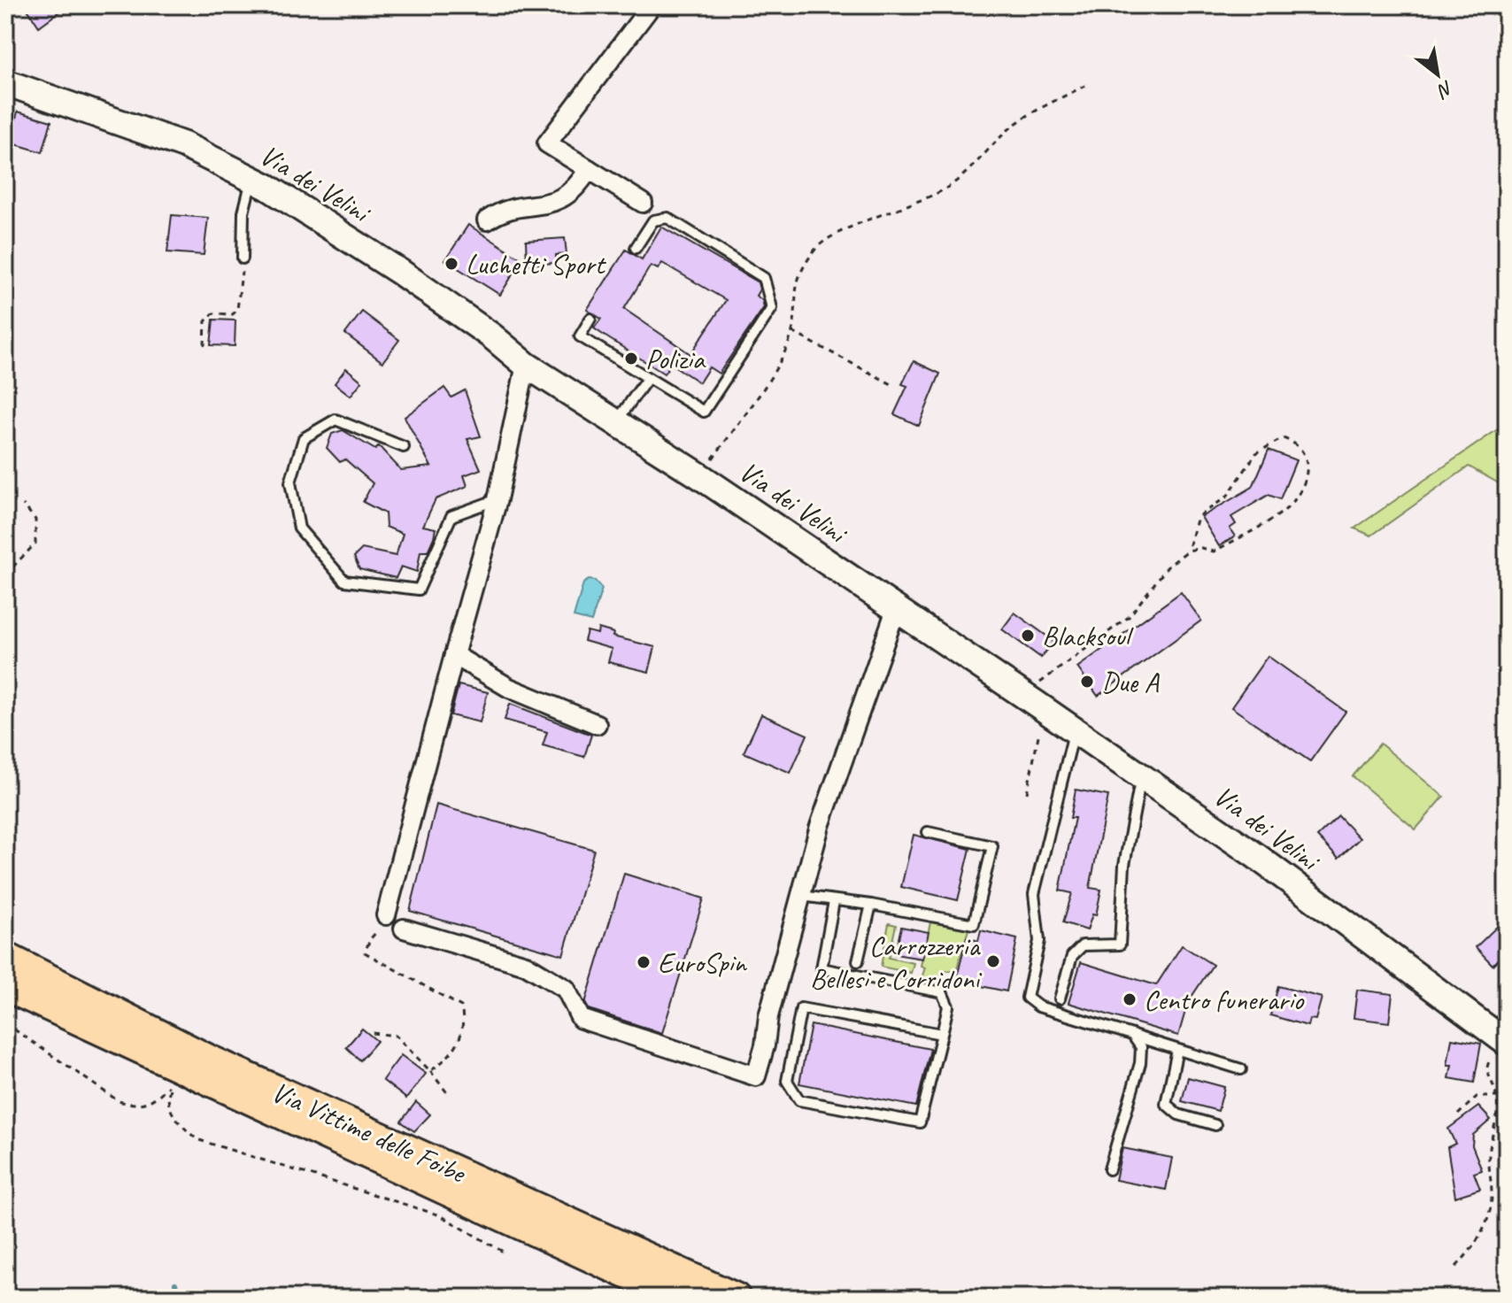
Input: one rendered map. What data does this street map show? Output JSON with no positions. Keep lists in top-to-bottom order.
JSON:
{
  "streets": {
    "main road": ["Via Vittime delle Foibe"],
    "street": ["Via dei Velini"]
  },
  "places": [
    "Luchetti Sport",
    "Polizia",
    "Blacksoul",
    "Due A",
    "Carrozzeria Bellesi e Corridoni",
    "EuroSpin",
    "Centro funerario"
  ],
  "north": "bottom right"
}
